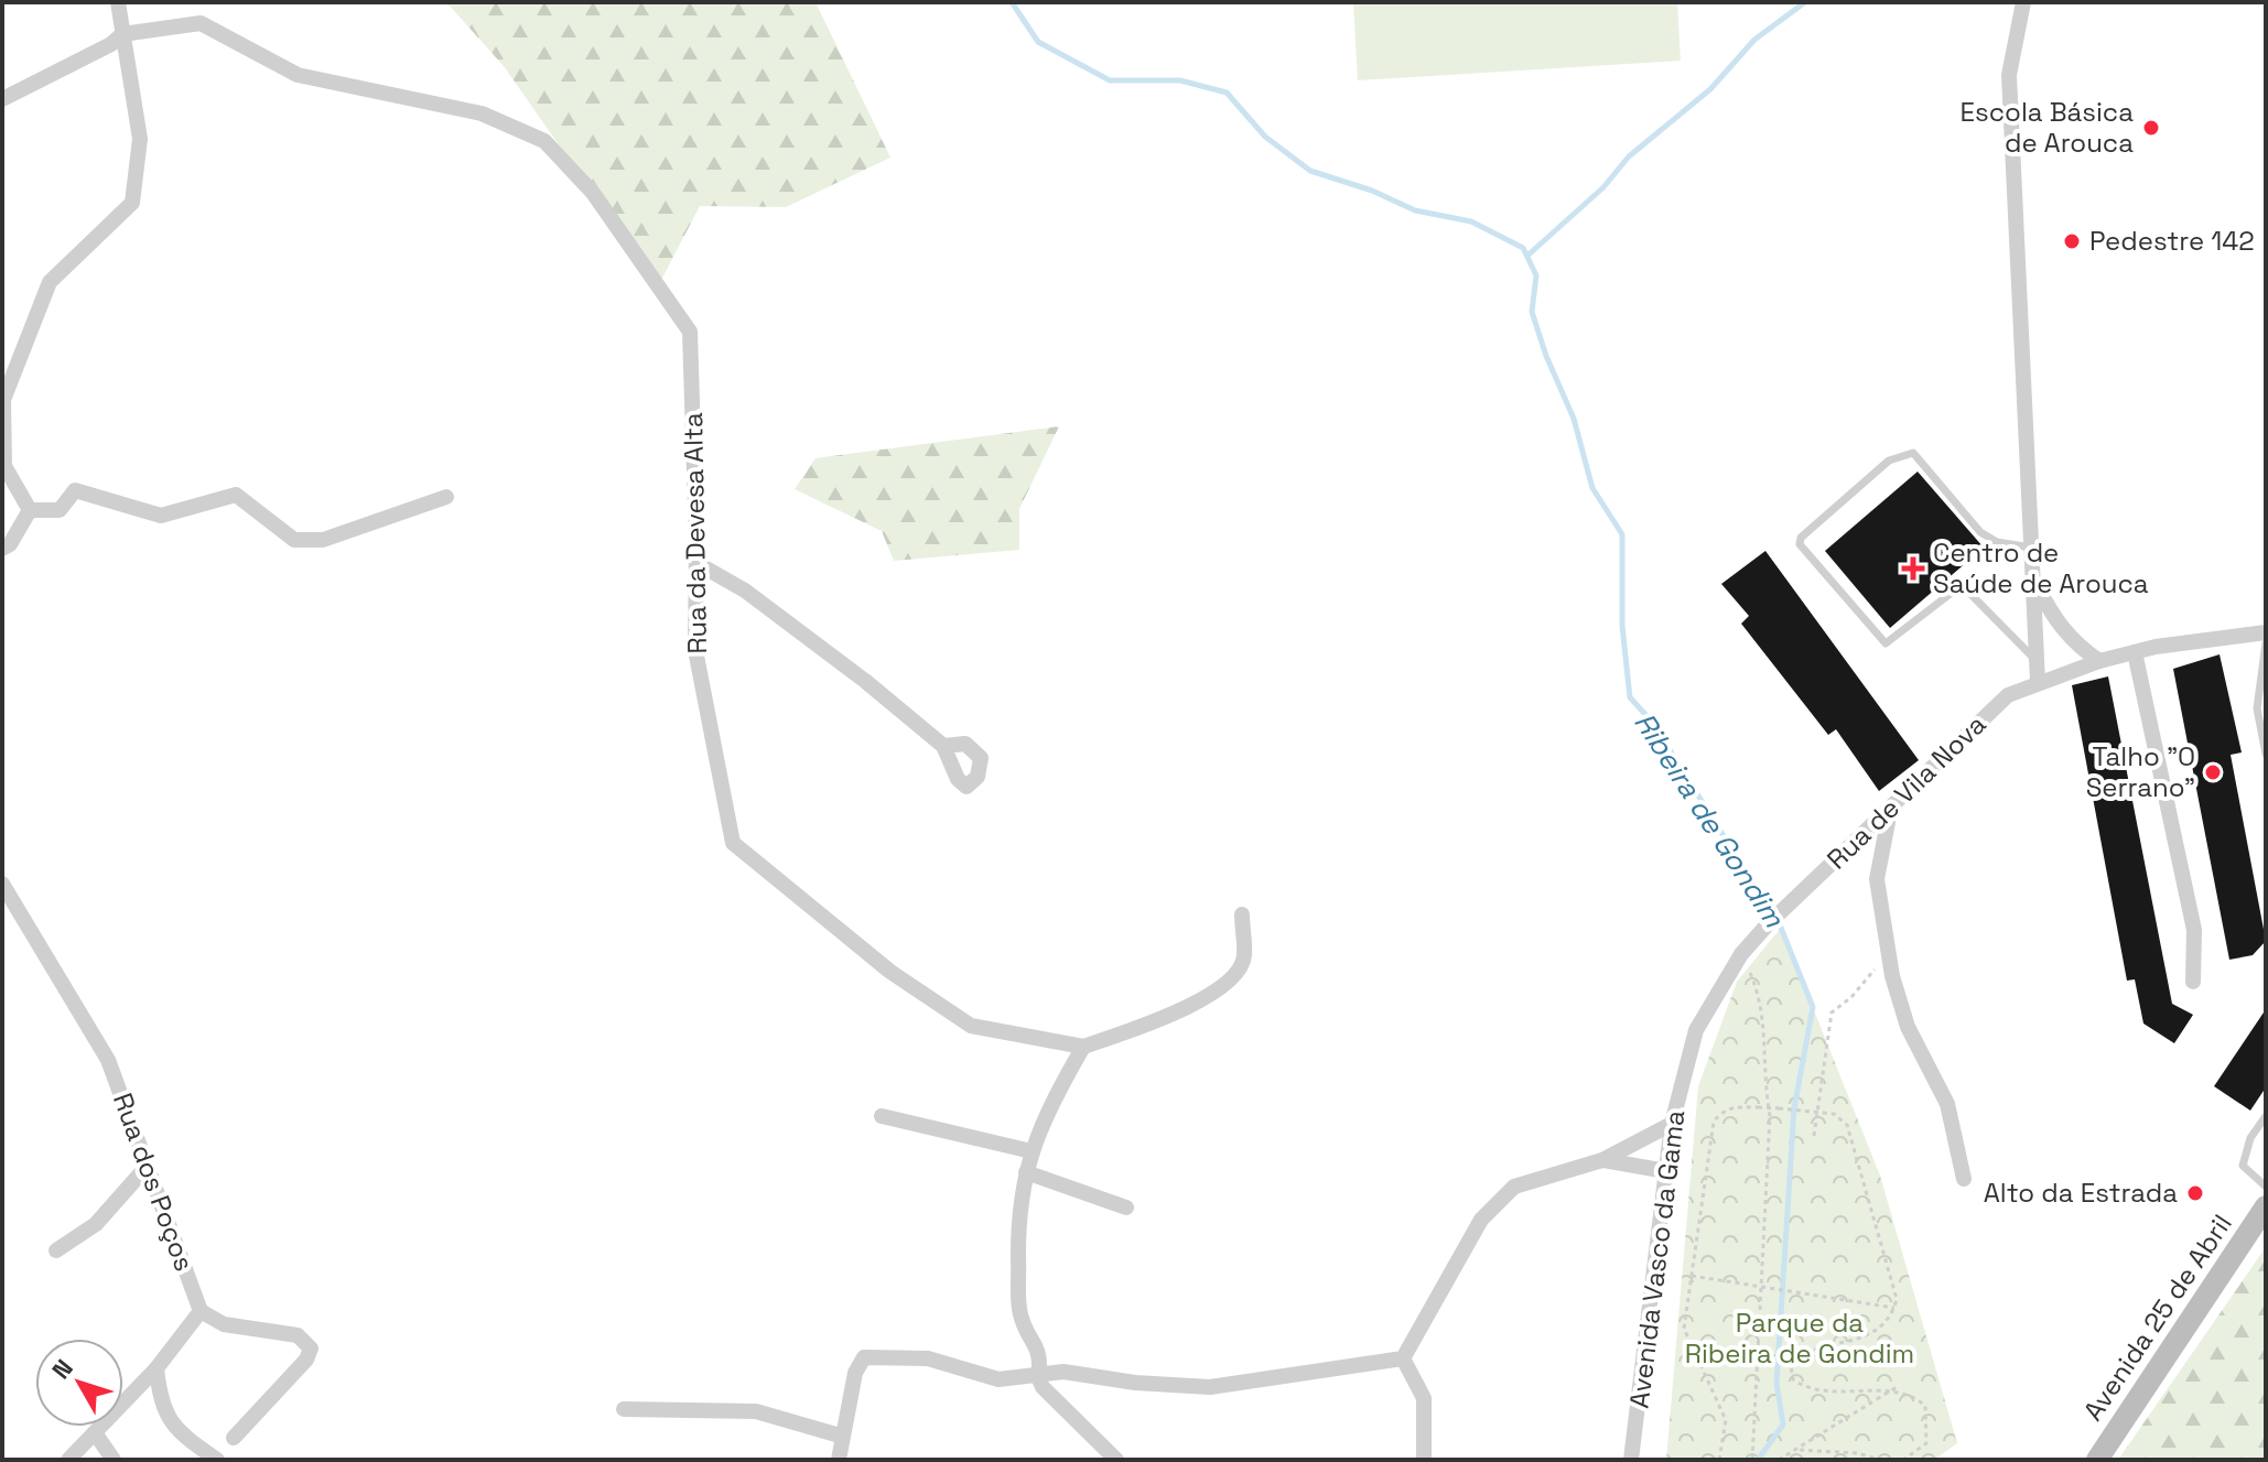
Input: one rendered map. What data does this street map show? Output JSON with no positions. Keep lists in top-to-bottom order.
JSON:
{
  "streets": {
    "main road": ["Avenida 25 de Abril"],
    "street": [
      "Rua da Devesa Alta",
      "Rua de Vila Nova",
      "Rua dos Poços",
      "Avenida Vasco da Gama"
    ]
  },
  "crossings": [
    ["Rua de Vila Nova", "Avenida Vasco da Gama"]
  ],
  "water": ["Ribeira de Gondim"],
  "parks": ["Parque da Ribeira de Gondim"],
  "places": {
    "other": [
      "Escola Básica de Arouca",
      "Pedestre 142",
      "Talho \"O Serrano\"",
      "Alto da Estrada"
    ],
    "health": ["Centro de Saúde de Arouca"]
  },
  "north": "top left"
}
